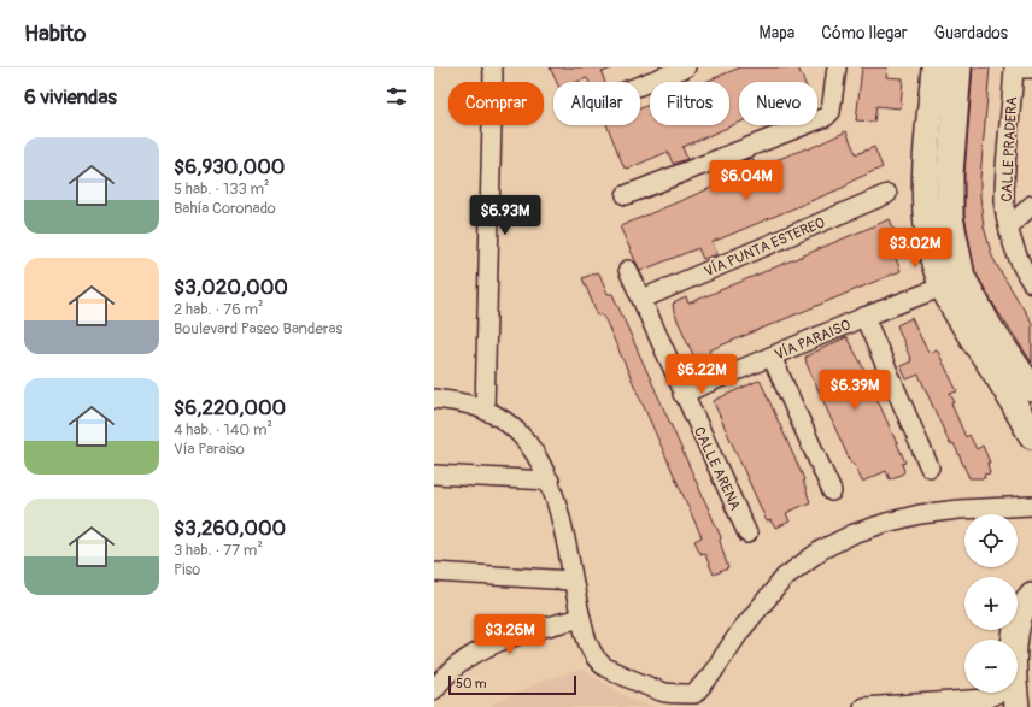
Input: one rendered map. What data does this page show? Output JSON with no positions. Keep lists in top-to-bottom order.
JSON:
{
  "streets": {
    "street": [
      "CALLE PRADERA",
      "VÍA PUNTA ESTEREO",
      "VÍA PARAISO",
      "CALLE ARENA"
    ]
  },
  "crossings": [
    ["VÍA PUNTA ESTEREO", "CALLE ARENA"],
    ["VÍA PARAISO", "CALLE ARENA"]
  ],
  "scale_bar": "50 m",
  "page": {
    "header": "Habito",
    "nav": ["Mapa", "Cómo llegar", "Guardados"],
    "heading": "6 viviendas",
    "chip": [
      "Comprar",
      "Alquilar",
      "Filtros",
      "Nuevo"
    ],
    "list": [
      {
        "name": "$6,930,000",
        "note": "5 hab. · 133 m² · Bahía Coronado"
      },
      {
        "name": "$3,020,000",
        "note": "2 hab. · 76 m² · Boulevard Paseo Banderas"
      },
      {
        "name": "$6,220,000",
        "note": "4 hab. · 140 m² · Vía Paraiso"
      },
      {
        "name": "$3,260,000",
        "note": "3 hab. · 77 m² · Piso"
      }
    ],
    "price": [
      "$6.04M",
      "$6.93M",
      "$3.02M",
      "$6.22M",
      "$6.39M",
      "$3.26M"
    ],
    "map_buttons": ["+", "−"],
    "scale": "50 m"
  }
}
